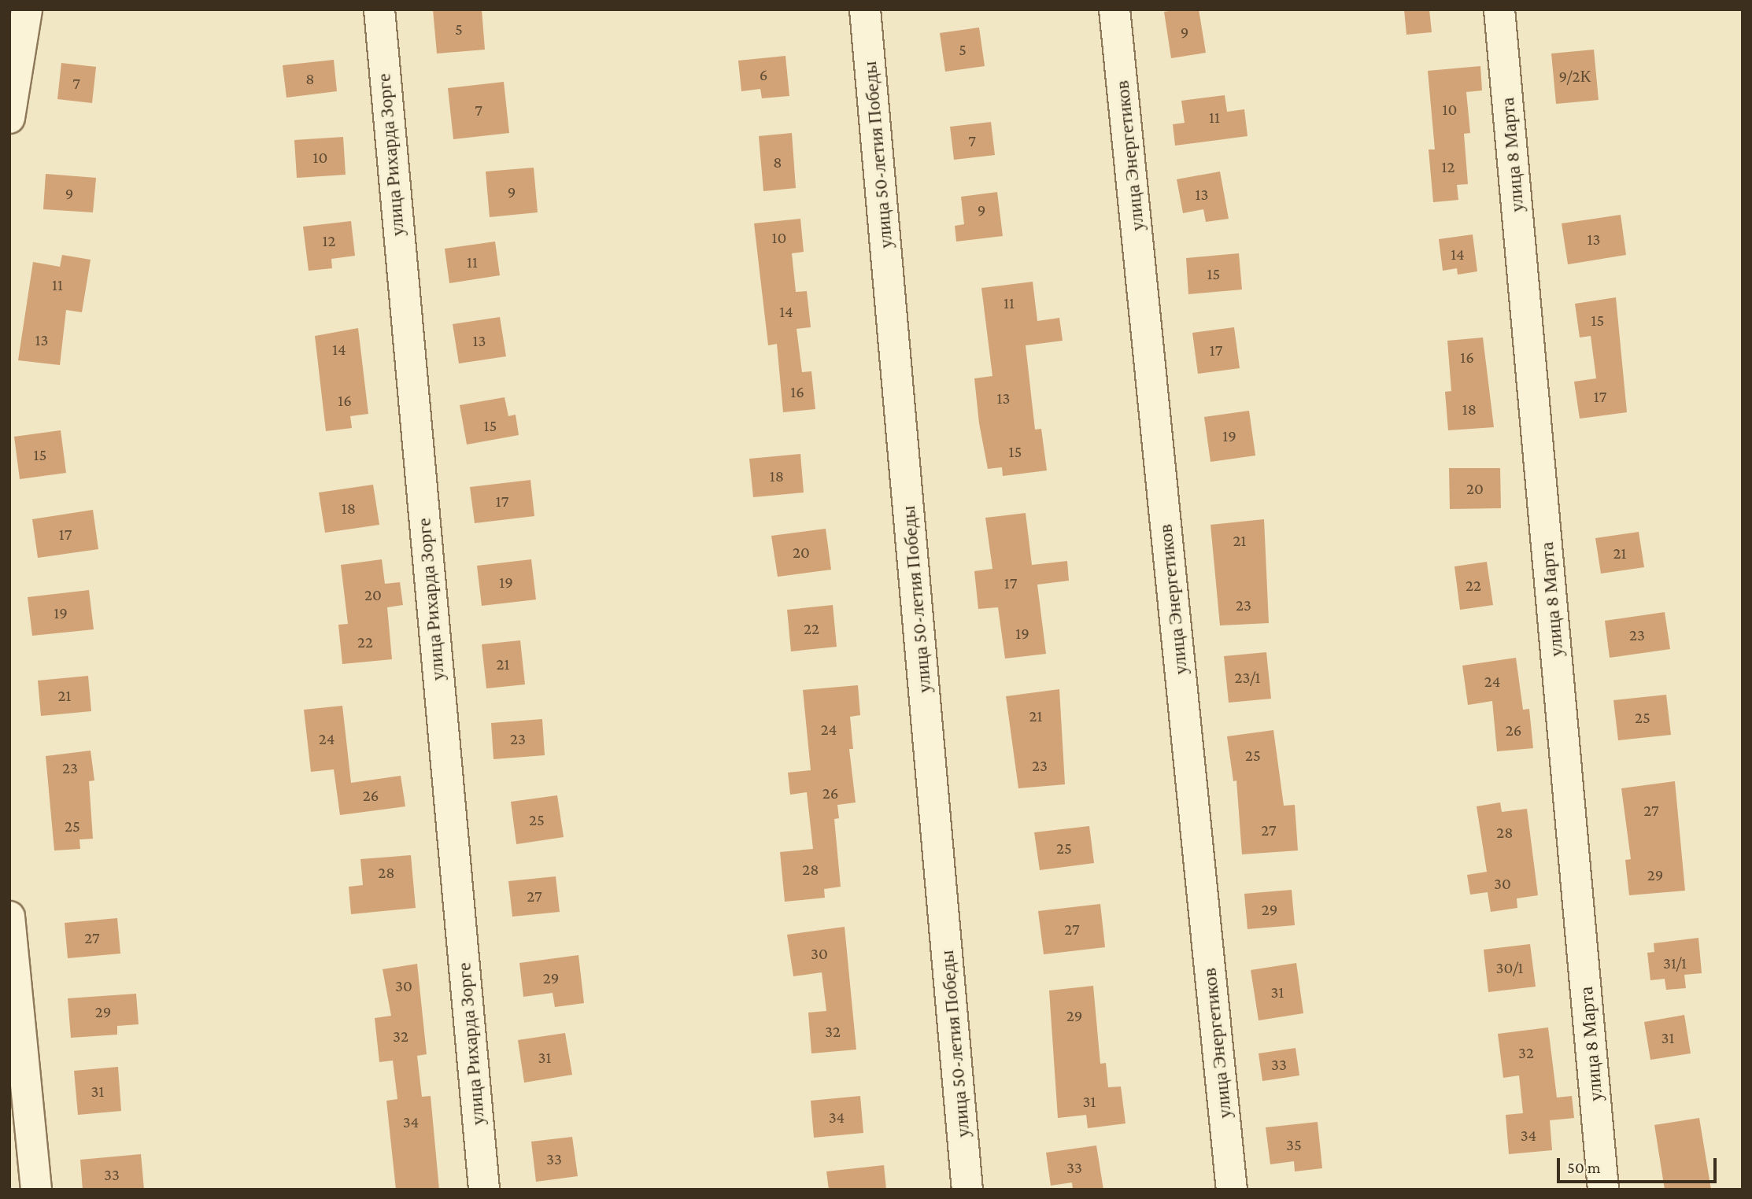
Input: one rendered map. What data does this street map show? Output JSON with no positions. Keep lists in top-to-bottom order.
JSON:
{
  "streets": {
    "street": [
      "улица Рихарда Зорге",
      "улица 50-летия Победы",
      "улица 8 Марта",
      "улица Энергетиков"
    ]
  },
  "house_numbers": [
    "5",
    "9",
    "5",
    "6",
    "9/2К",
    "8",
    "7",
    "10",
    "7",
    "11",
    "7",
    "10",
    "8",
    "12",
    "9",
    "9",
    "13",
    "9",
    "10",
    "13",
    "12",
    "14",
    "11",
    "15",
    "11",
    "11",
    "14",
    "15",
    "13",
    "13",
    "14",
    "17",
    "16",
    "16",
    "17",
    "13",
    "16",
    "18",
    "15",
    "19",
    "15",
    "15",
    "18",
    "20",
    "17",
    "18",
    "17",
    "21",
    "20",
    "21",
    "19",
    "17",
    "22",
    "20",
    "23",
    "19",
    "22",
    "19",
    "23",
    "22",
    "21",
    "23/1",
    "24",
    "21",
    "21",
    "25",
    "24",
    "26",
    "24",
    "23",
    "25",
    "23",
    "23",
    "26",
    "26",
    "27",
    "25",
    "25",
    "27",
    "28",
    "25",
    "28",
    "28",
    "29",
    "30",
    "27",
    "29",
    "27",
    "27",
    "30",
    "31/1",
    "30/1",
    "29",
    "30",
    "31",
    "29",
    "29",
    "32",
    "32",
    "31",
    "32",
    "31",
    "33",
    "31",
    "31",
    "34",
    "34",
    "34",
    "35",
    "33",
    "33",
    "33"
  ],
  "scale_bar": "50 m"
}
